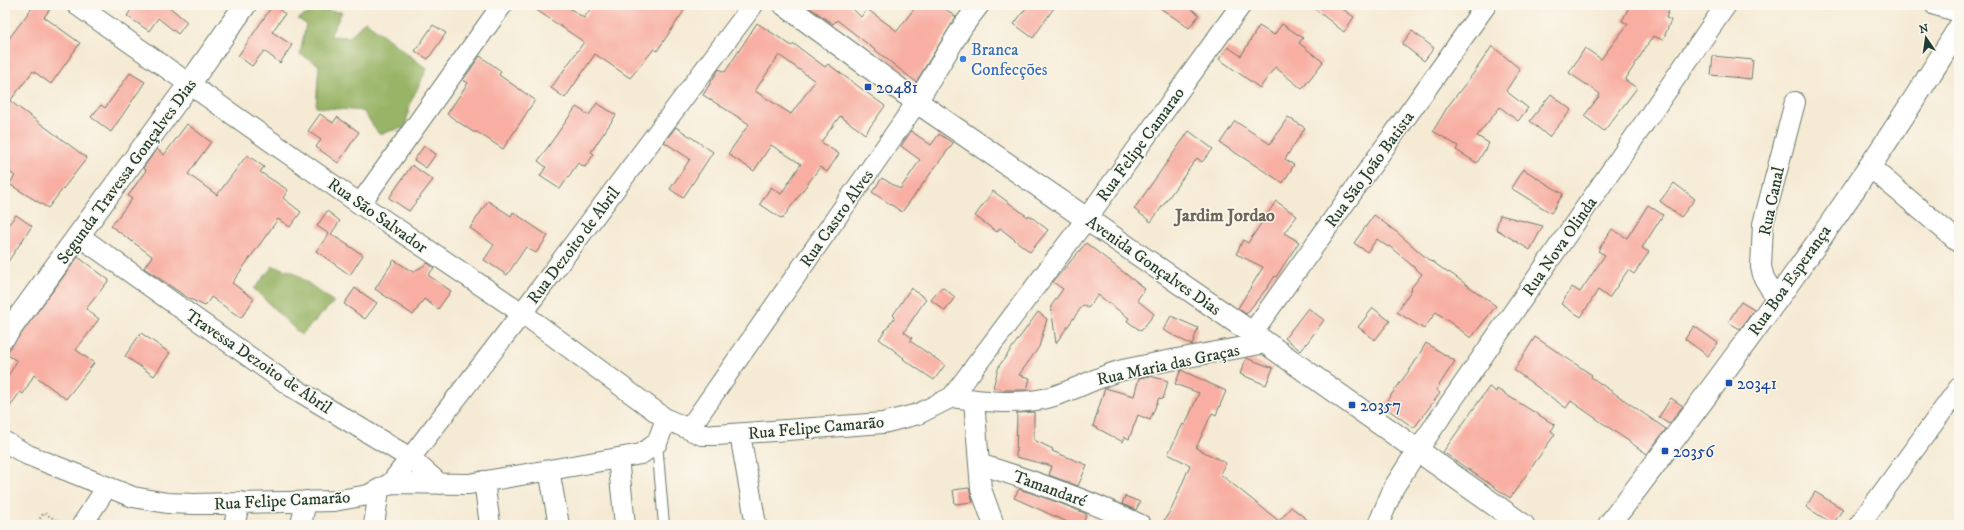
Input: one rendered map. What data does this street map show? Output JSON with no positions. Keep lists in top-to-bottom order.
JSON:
{
  "streets": {
    "street": [
      "Rua Felipe Camarao",
      "Rua São João Batista",
      "Segunda Travessa Gonçalves Dias",
      "Rua Canal",
      "Rua São Salvador",
      "Rua Castro Alves",
      "Rua Dezoito de Abril",
      "Rua Nova Olinda",
      "Avenida Gonçalves Dias",
      "Rua Boa Esperança",
      "Travessa Dezoito de Abril",
      "Rua Maria das Graças",
      "Rua Felipe Camarão",
      "Tamandaré"
    ]
  },
  "crossings": [
    ["Rua Felipe Camarao", "Avenida Gonçalves Dias"],
    ["Rua Felipe Camarao", "Rua Maria das Graças"],
    ["Rua Felipe Camarao", "Rua Felipe Camarão"],
    ["Rua São João Batista", "Avenida Gonçalves Dias"],
    ["Rua São João Batista", "Rua Maria das Graças"],
    ["Segunda Travessa Gonçalves Dias", "Rua São Salvador"],
    ["Segunda Travessa Gonçalves Dias", "Travessa Dezoito de Abril"],
    ["Rua Canal", "Rua Boa Esperança"],
    ["Rua São Salvador", "Rua Castro Alves"],
    ["Rua São Salvador", "Rua Dezoito de Abril"],
    ["Rua São Salvador", "Rua Felipe Camarão"],
    ["Rua Castro Alves", "Avenida Gonçalves Dias"],
    ["Rua Castro Alves", "Rua Felipe Camarão"],
    ["Rua Dezoito de Abril", "Travessa Dezoito de Abril"],
    ["Rua Dezoito de Abril", "Rua Felipe Camarão"],
    ["Rua Nova Olinda", "Avenida Gonçalves Dias"],
    ["Avenida Gonçalves Dias", "Rua Maria das Graças"],
    ["Travessa Dezoito de Abril", "Rua Felipe Camarão"],
    ["Rua Maria das Graças", "Rua Felipe Camarão"]
  ],
  "districts": ["Jardim Jordao"],
  "places": {
    "other": ["Branca Confecções"],
    "transit": [
      "20481",
      "20341",
      "20357",
      "20356"
    ]
  },
  "north": "top"
}
